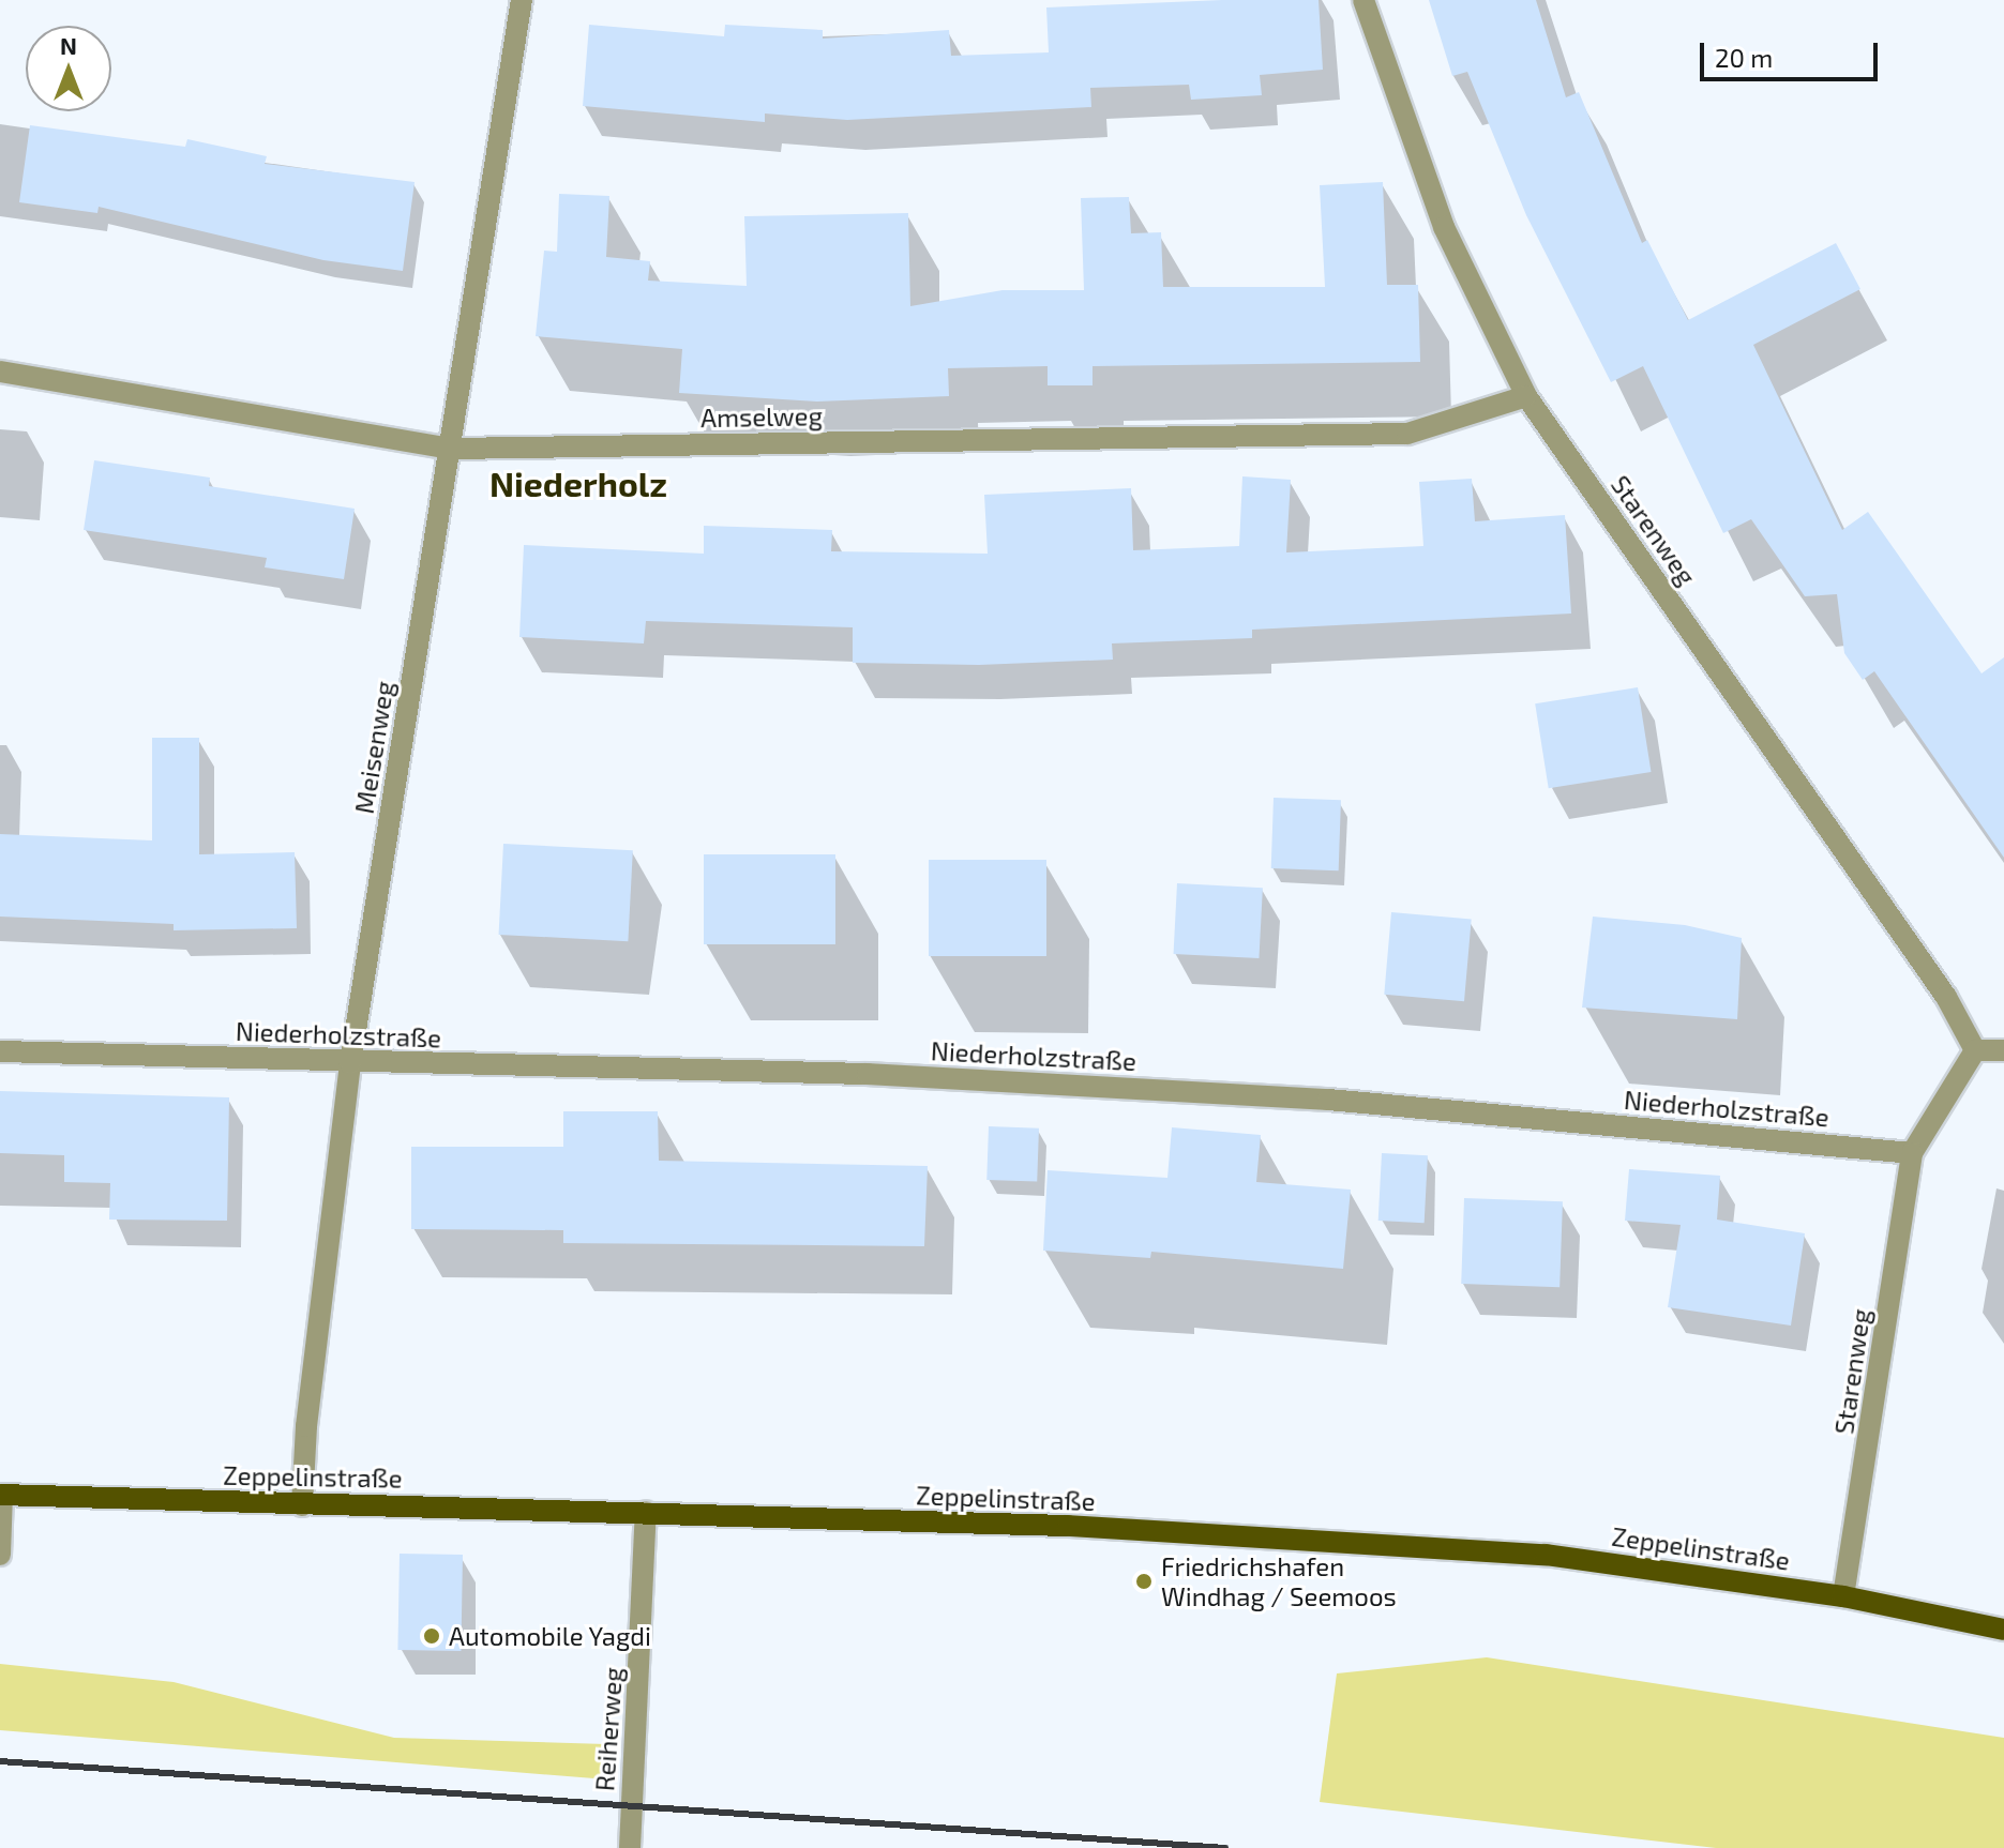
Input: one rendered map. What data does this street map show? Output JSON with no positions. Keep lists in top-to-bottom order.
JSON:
{
  "streets": {
    "main road": ["Zeppelinstraße"],
    "street": [
      "Amselweg",
      "Starenweg",
      "Meisenweg",
      "Niederholzstraße",
      "Reiherweg"
    ]
  },
  "crossings": [
    ["Amselweg", "Starenweg"],
    ["Amselweg", "Meisenweg"],
    ["Starenweg", "Niederholzstraße"],
    ["Starenweg", "Zeppelinstraße"],
    ["Meisenweg", "Niederholzstraße"],
    ["Meisenweg", "Zeppelinstraße"],
    ["Zeppelinstraße", "Reiherweg"]
  ],
  "districts": ["Niederholz"],
  "places": ["Friedrichshafen Windhag / Seemoos", "Automobile Yagdi"],
  "scale_bar": "20 m",
  "north": "top"
}
